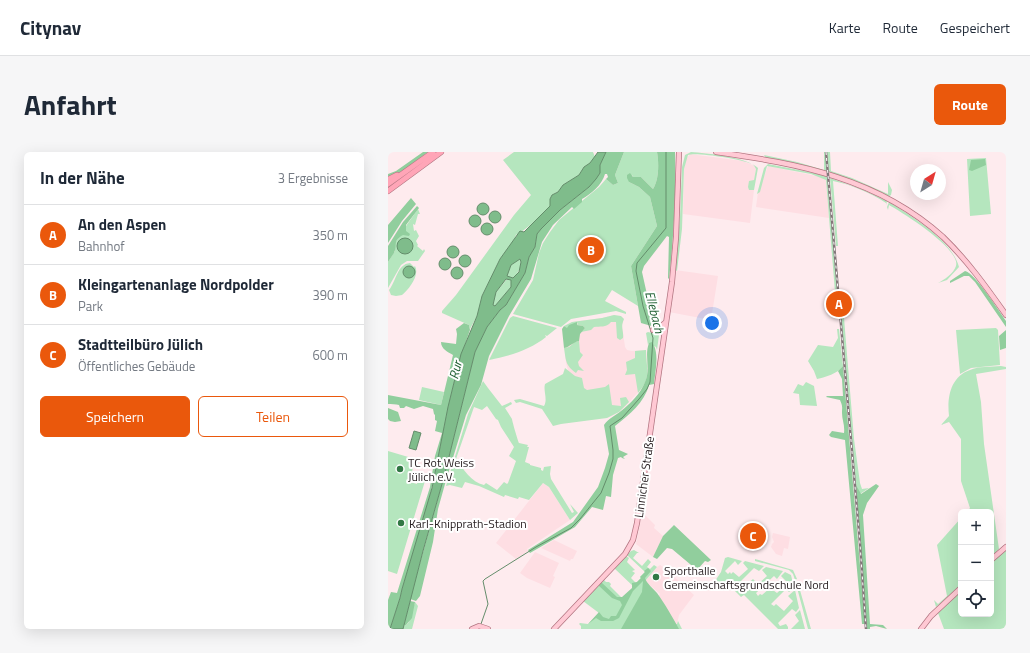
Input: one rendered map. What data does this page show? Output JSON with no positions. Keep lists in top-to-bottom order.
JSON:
{
  "streets": {
    "main road": ["Linnicher Straße"]
  },
  "water": ["Ellebach", "Rur"],
  "places": ["TC Rot Weiss Jülich e.V.", "Karl-Knipprath-Stadion", "Sporthalle Gemeinschaftsgrundschule Nord"],
  "north": "top right",
  "page": {
    "header": "Citynav",
    "nav": ["Karte", "Route", "Gespeichert"],
    "title": "Anfahrt",
    "buttons": [
      "Route",
      ["Speichern", "Teilen"]
    ],
    "heading": ["In der Nähe", "3 Ergebnisse"],
    "list": [
      {
        "mark": "A",
        "name": "An den Aspen",
        "note": "Bahnhof",
        "value": "350 m"
      },
      {
        "mark": "B",
        "name": "Kleingartenanlage Nordpolder",
        "note": "Park",
        "value": "390 m"
      },
      {
        "mark": "C",
        "name": "Stadtteilbüro Jülich",
        "note": "Öffentliches Gebäude",
        "value": "600 m"
      }
    ],
    "pins": ["B", "A", "C"],
    "map_buttons": ["+", "−"]
  }
}
